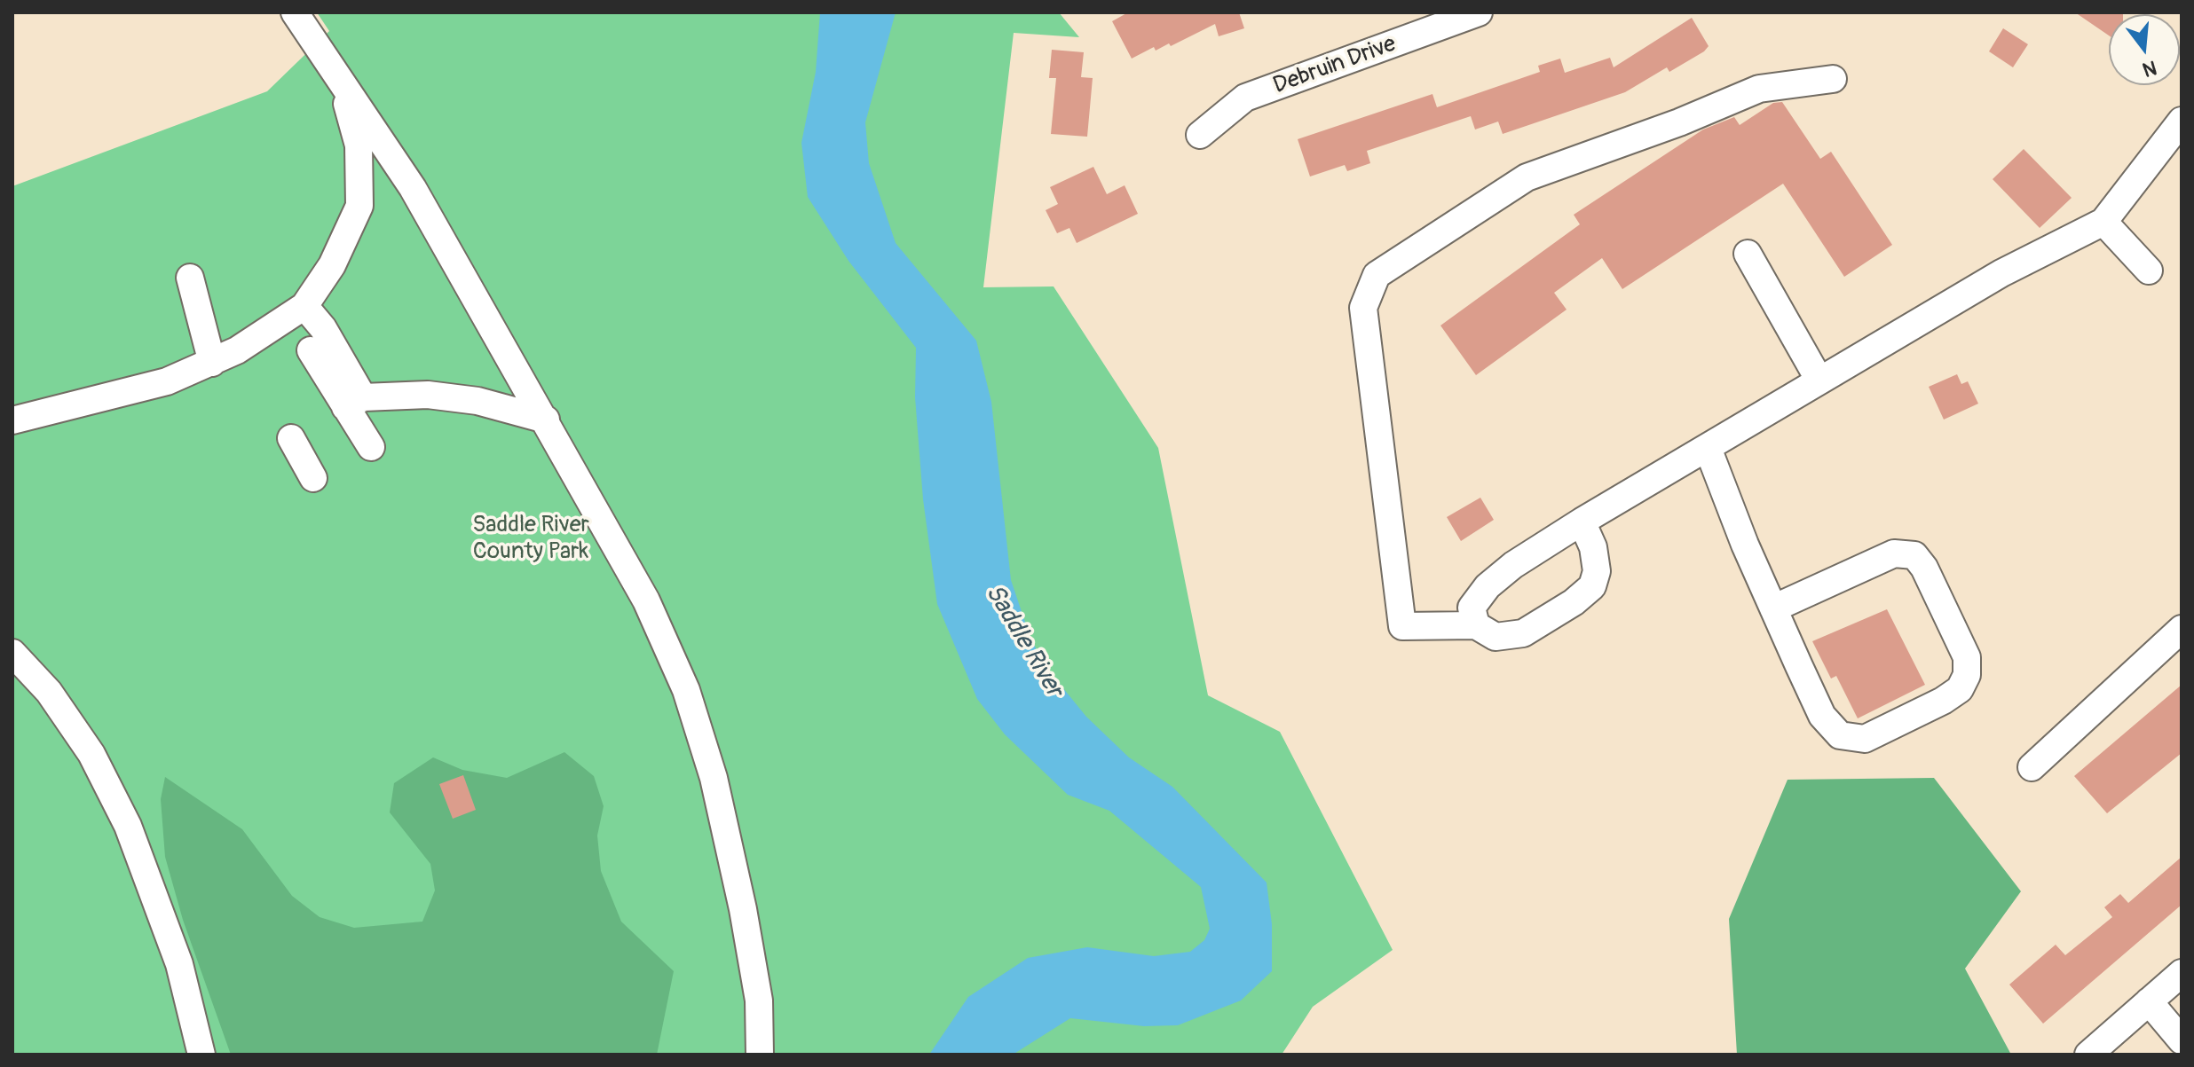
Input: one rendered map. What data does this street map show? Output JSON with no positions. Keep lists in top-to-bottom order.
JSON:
{
  "streets": {
    "street": ["Debruin Drive"]
  },
  "water": ["Saddle River"],
  "parks": ["Saddle River County Park"],
  "north": "bottom"
}
